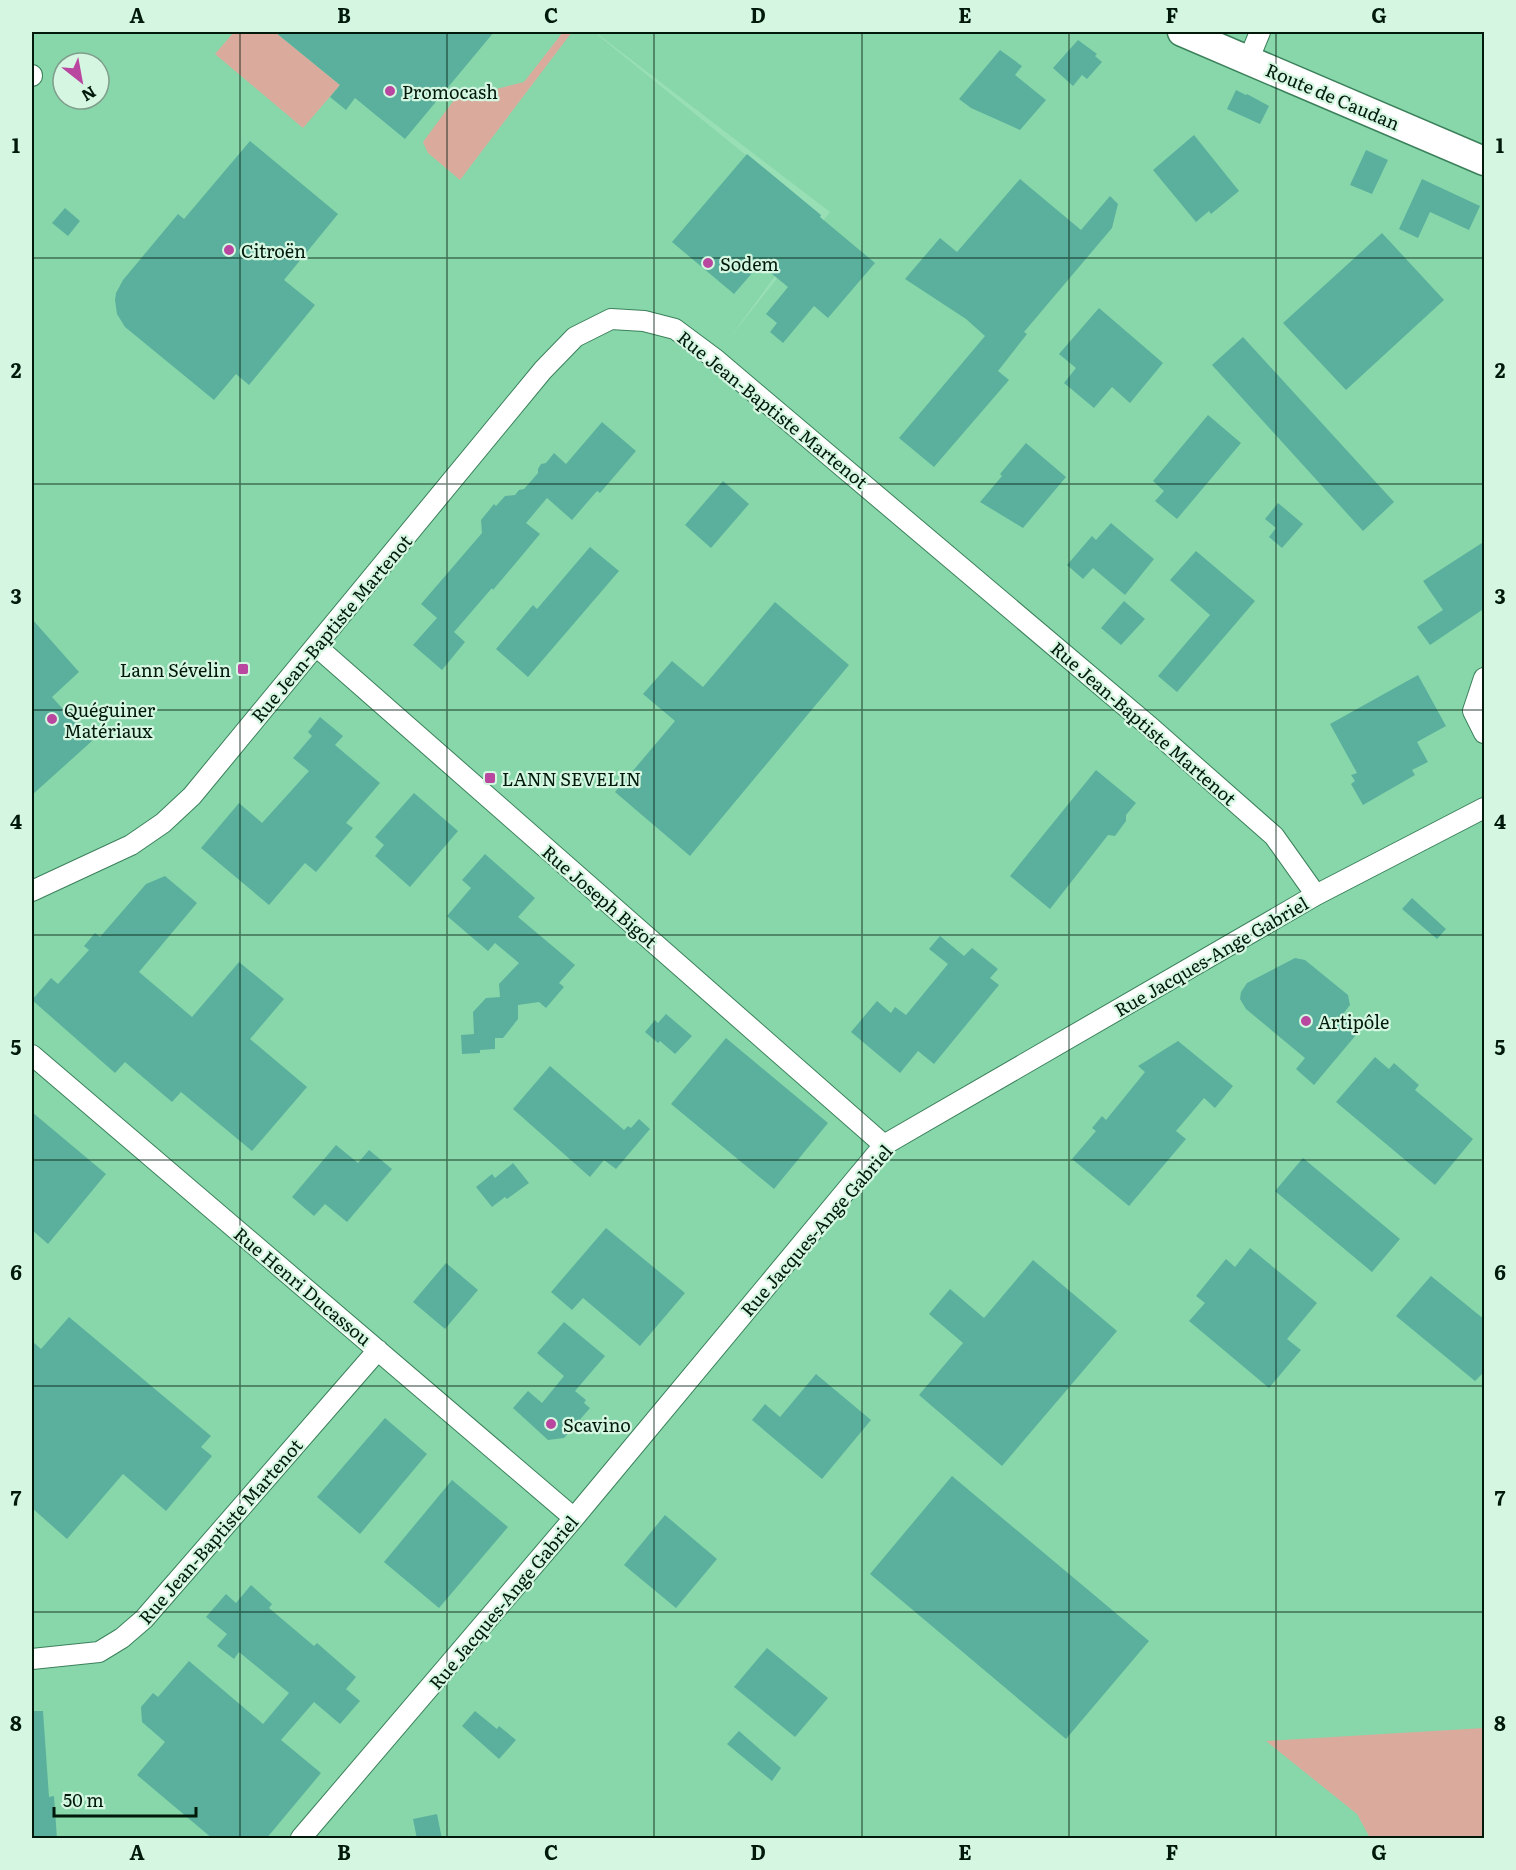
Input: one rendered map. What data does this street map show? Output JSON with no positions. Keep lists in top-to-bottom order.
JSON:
{
  "streets": {
    "street": [
      "Route de Caudan",
      "Rue Jean-Baptiste Martenot",
      "Rue Joseph Bigot",
      "Rue Jacques-Ange Gabriel",
      "Rue Henri Ducassou"
    ]
  },
  "crossings": [
    ["Rue Jean-Baptiste Martenot", "Rue Joseph Bigot"],
    ["Rue Jean-Baptiste Martenot", "Rue Jacques-Ange Gabriel"],
    ["Rue Jean-Baptiste Martenot", "Rue Henri Ducassou"],
    ["Rue Joseph Bigot", "Rue Jacques-Ange Gabriel"],
    ["Rue Jacques-Ange Gabriel", "Rue Henri Ducassou"]
  ],
  "places": {
    "other": [
      "Promocash",
      "Citroën",
      "Sodem",
      "Quéguiner Matériaux",
      "Artipôle",
      "Scavino"
    ],
    "transit": ["Lann Sévelin", "LANN SEVELIN"]
  },
  "scale_bar": "50 m",
  "north": "bottom right",
  "grid": {
    "columns": [
      "A",
      "B",
      "C",
      "D",
      "E",
      "F",
      "G"
    ],
    "rows": [
      "1",
      "2",
      "3",
      "4",
      "5",
      "6",
      "7",
      "8"
    ]
  }
}
